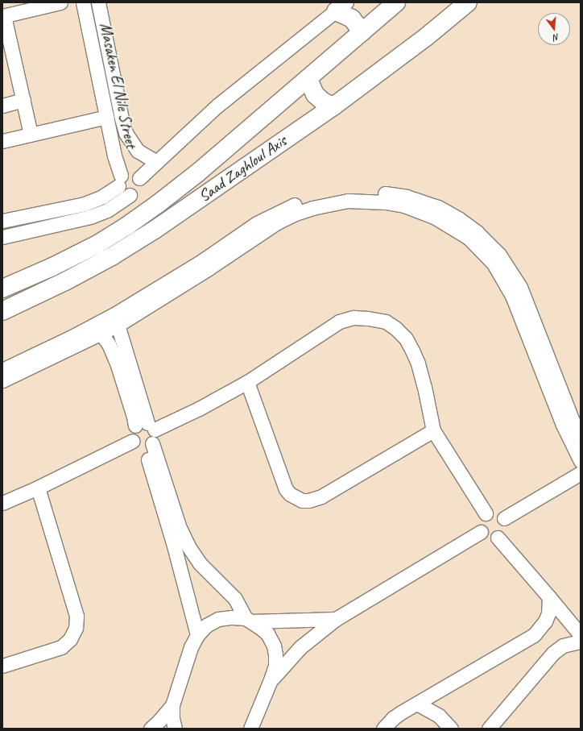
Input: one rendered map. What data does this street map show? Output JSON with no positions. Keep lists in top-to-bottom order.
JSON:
{
  "streets": {
    "main road": ["Saad Zaghloul Axis"],
    "street": ["Masaken El Nile Street"]
  },
  "north": "bottom"
}
